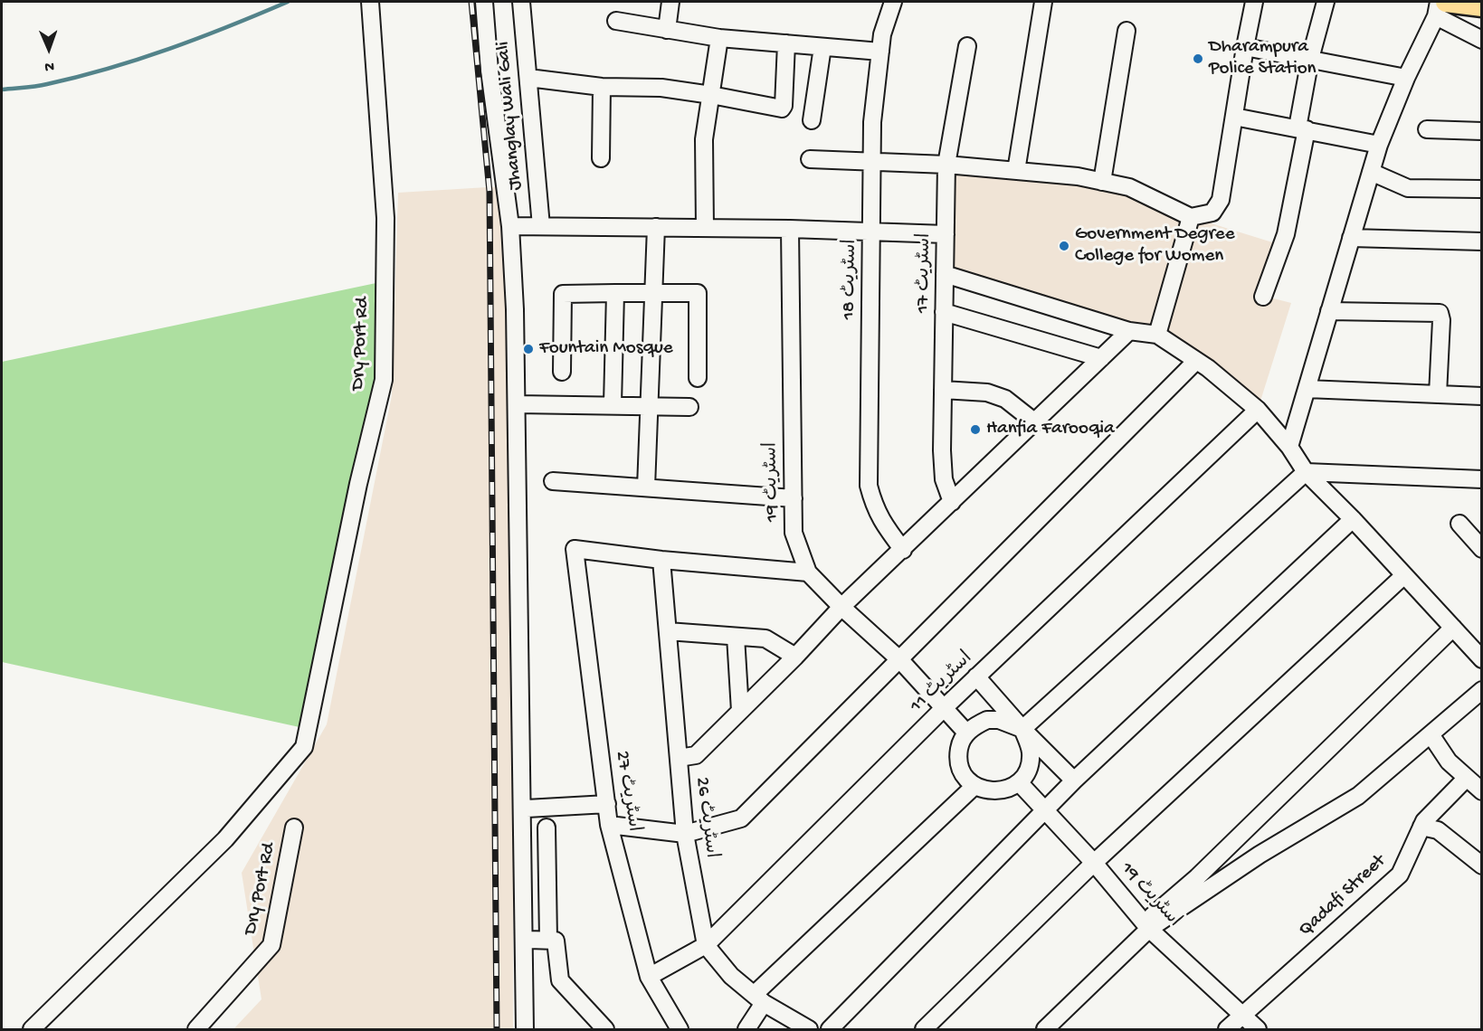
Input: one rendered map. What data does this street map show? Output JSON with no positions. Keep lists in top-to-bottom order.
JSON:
{
  "streets": {
    "street": [
      "Jhanglay Wali Gali",
      "اسٹریٹ 17",
      "اسٹریٹ 18",
      "Dry Port Rd",
      "اسٹریٹ 19",
      "اسٹریٹ 11",
      "اسٹریٹ 27",
      "اسٹریٹ 26",
      "Qadafi Street"
    ]
  },
  "crossings": [
    ["اسٹریٹ 19", "اسٹریٹ 11"],
    ["اسٹریٹ 19", "Qadafi Street"],
    ["اسٹریٹ 11", "اسٹریٹ 27"],
    ["اسٹریٹ 11", "اسٹریٹ 26"],
    ["اسٹریٹ 27", "اسٹریٹ 26"]
  ],
  "places": [
    "Dharampura Police Station",
    "Government Degree College for Women",
    "Fountain Mosque",
    "Hanfia Farooqia"
  ],
  "north": "bottom"
}
